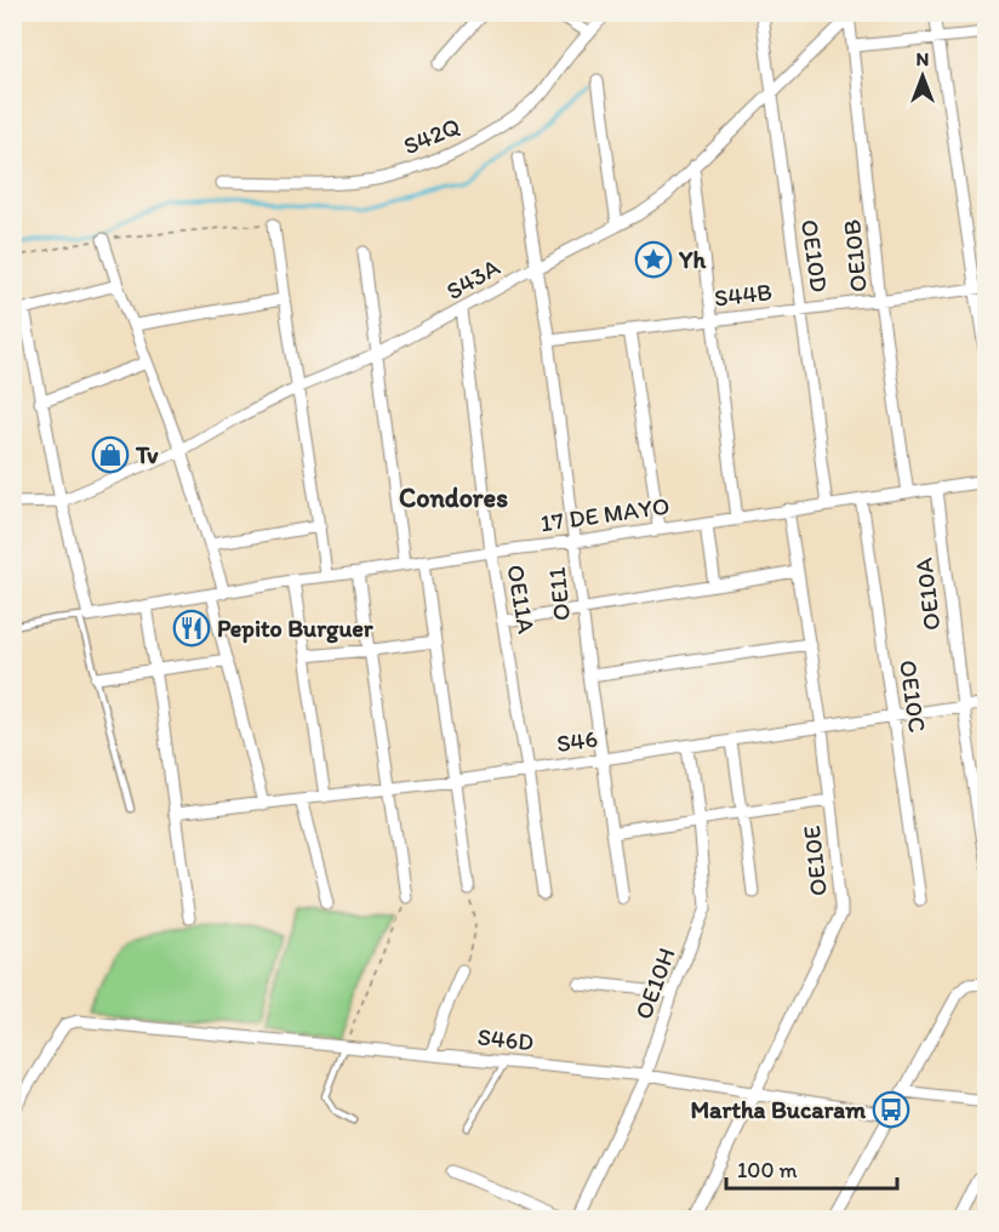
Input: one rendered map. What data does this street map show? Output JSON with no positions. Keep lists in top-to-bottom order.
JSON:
{
  "streets": {
    "street": [
      "S42Q",
      "OE10D",
      "OE10B",
      "S43A",
      "S44B",
      "17 DE MAYO",
      "OE11",
      "OE10A",
      "OE11A",
      "OE10C",
      "S46",
      "OE10E",
      "OE10H",
      "S46D"
    ]
  },
  "crossings": [
    ["OE10D", "S43A"],
    ["OE10D", "S44B"],
    ["OE10D", "17 DE MAYO"],
    ["OE10B", "S43A"],
    ["OE10B", "S44B"],
    ["OE10B", "17 DE MAYO"],
    ["S43A", "OE11"],
    ["S43A", "OE11A"],
    ["S44B", "OE11"],
    ["17 DE MAYO", "OE11"],
    ["17 DE MAYO", "OE10A"],
    ["17 DE MAYO", "OE11A"],
    ["17 DE MAYO", "OE10C"],
    ["17 DE MAYO", "OE10E"],
    ["OE11", "S46"],
    ["OE10A", "S46"],
    ["OE11A", "S46"],
    ["OE10C", "S46"],
    ["S46", "OE10E"],
    ["S46", "OE10H"],
    ["OE10E", "S46D"],
    ["OE10H", "S46D"]
  ],
  "districts": ["Condores"],
  "places": {
    "place": ["Yh"],
    "shop": ["Tv"],
    "restaurant": ["Pepito Burguer"],
    "bus stop": ["Martha Bucaram"]
  },
  "scale_bar": "100 m",
  "north": "top"
}
